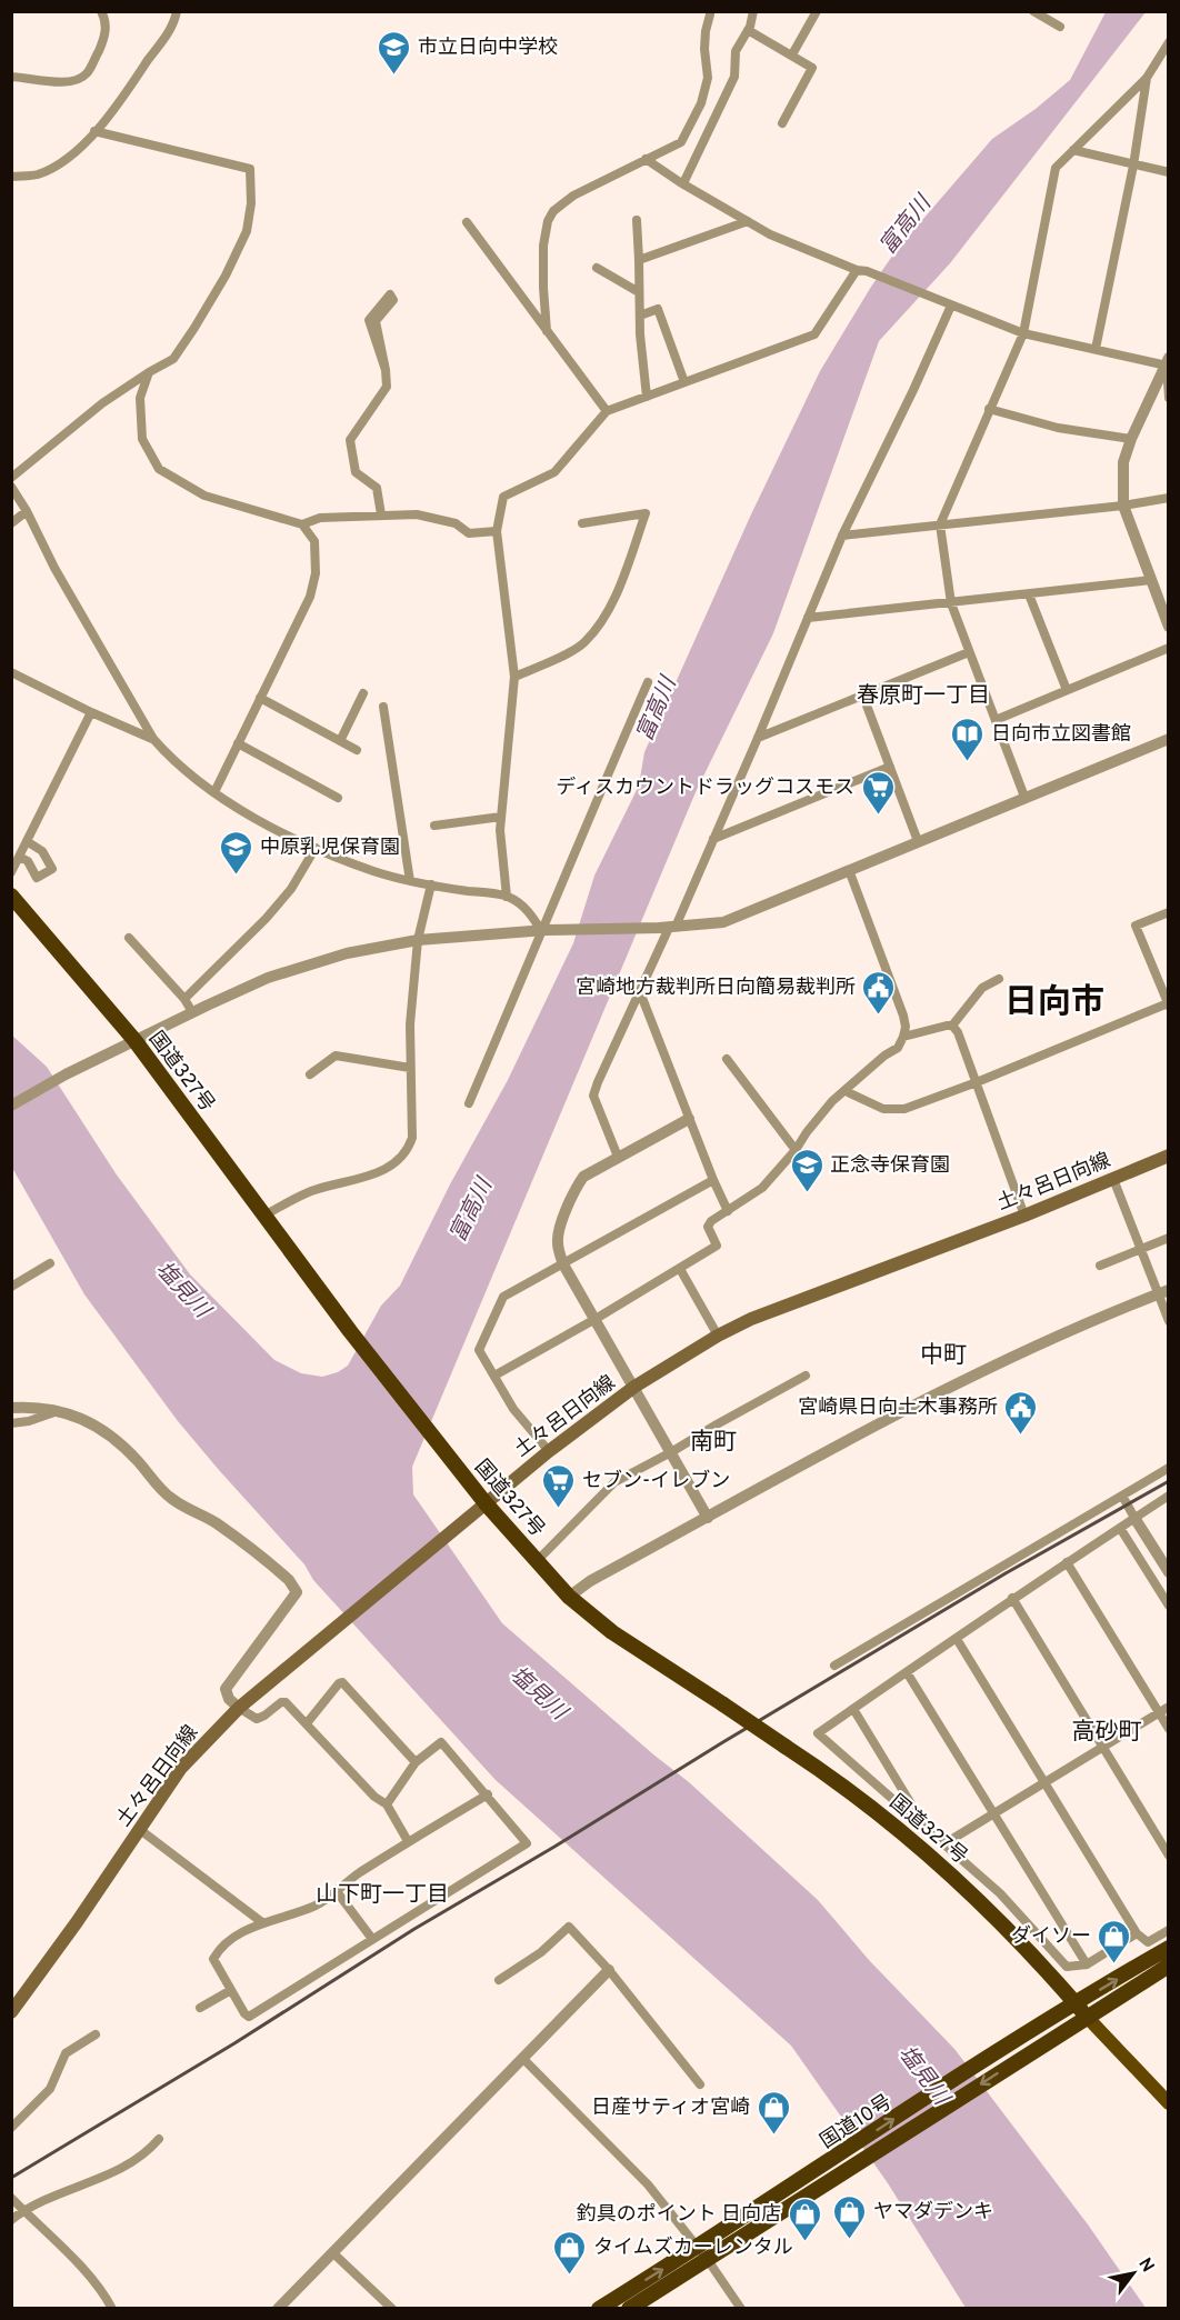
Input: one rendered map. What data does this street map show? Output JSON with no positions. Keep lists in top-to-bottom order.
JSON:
{
  "streets": {
    "highway": ["国道327号", "国道10号"],
    "main road": ["土々呂日向線"]
  },
  "crossings": [
    ["国道327号", "土々呂日向線"],
    ["国道327号", "国道10号"]
  ],
  "districts": [
    "春原町一丁目",
    "日向市",
    "中町",
    "南町",
    "高砂町",
    "山下町一丁目"
  ],
  "water": ["富高川", "塩見川"],
  "places": {
    "school or university": ["市立日向中学校", "中原乳児保育園", "正念寺保育園"],
    "library": ["日向市立図書館"],
    "supermarket": ["ディスカウントドラッグコスモス", "セブン-イレブン"],
    "public building": ["宮崎地方裁判所日向簡易裁判所", "宮崎県日向土木事務所"],
    "shop": [
      "ダイソー",
      "日産サティオ宮崎",
      "ヤマダデンキ",
      "釣具のポイント 日向店",
      "タイムズカーレンタル"
    ]
  },
  "north": "top right"
}
